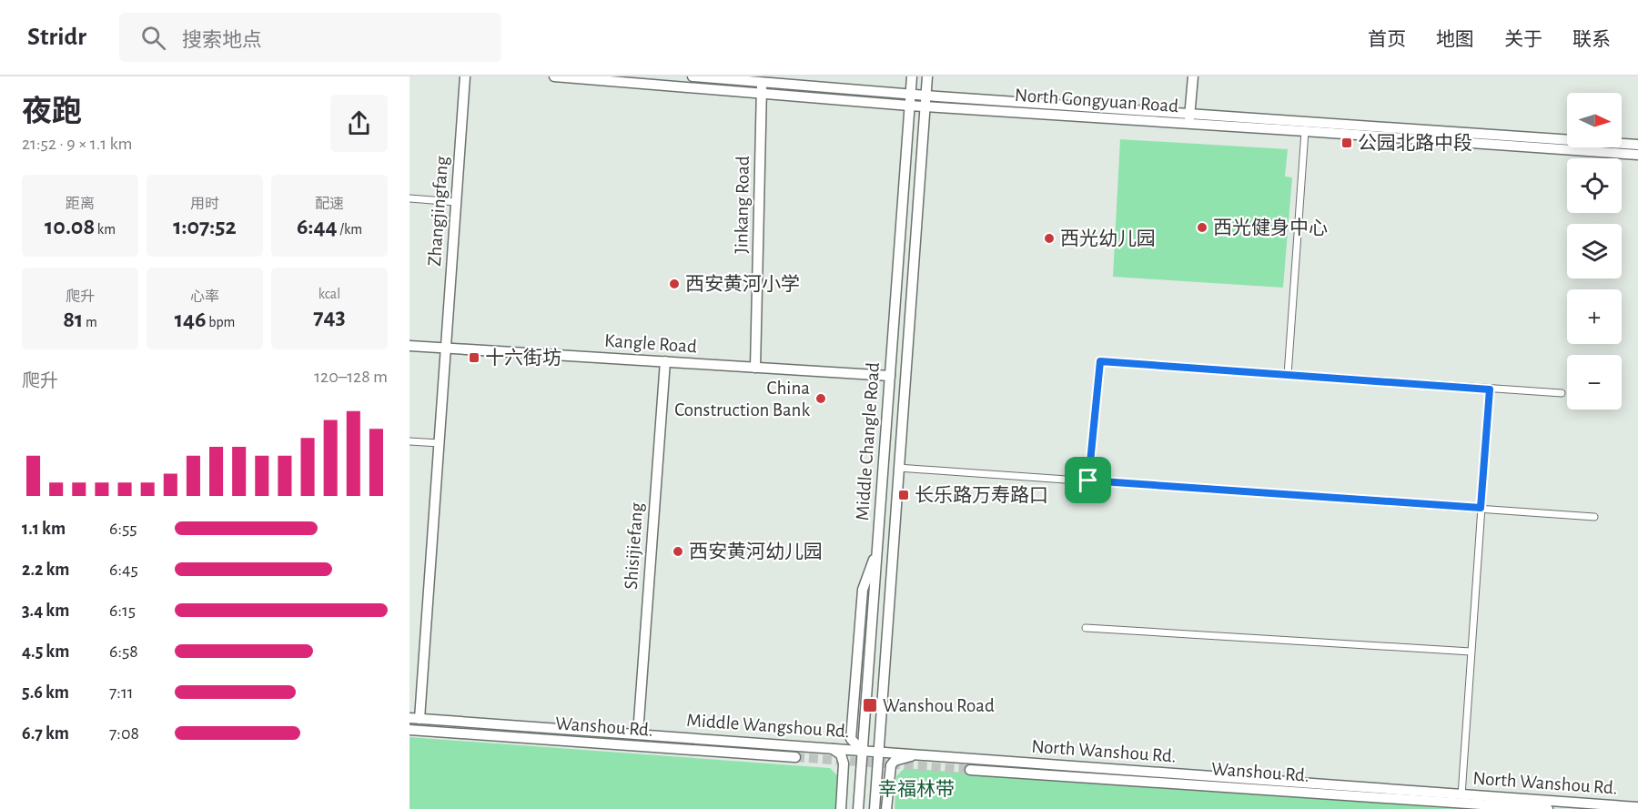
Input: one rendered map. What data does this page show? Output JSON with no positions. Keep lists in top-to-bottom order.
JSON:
{
  "streets": {
    "main road": [
      "North Gongyuan Road",
      "Jinkang Road",
      "Zhangjingfang",
      "Kangle Road",
      "Middle Changle Road",
      "Shisijiefang",
      "Middle Wangshou Rd.",
      "Wanshou Rd.",
      "North Wanshou Rd."
    ]
  },
  "crossings": [
    ["North Gongyuan Road", "Jinkang Road"],
    ["North Gongyuan Road", "Middle Changle Road"],
    ["Jinkang Road", "Kangle Road"],
    ["Zhangjingfang", "Kangle Road"],
    ["Zhangjingfang", "Middle Wangshou Rd."],
    ["Kangle Road", "Middle Changle Road"],
    ["Kangle Road", "Shisijiefang"],
    ["Middle Changle Road", "Middle Wangshou Rd."],
    ["Middle Changle Road", "North Wanshou Rd."],
    ["Shisijiefang", "Middle Wangshou Rd."],
    ["Middle Wangshou Rd.", "North Wanshou Rd."]
  ],
  "parks": ["幸福林带"],
  "places": {
    "transit": [
      "公园北路中段",
      "十六街坊",
      "长乐路万寿路口",
      "Wanshou Road"
    ],
    "other": [
      "西光健身中心",
      "西光幼儿园",
      "西安黄河小学",
      "China Construction Bank",
      "西安黄河幼儿园"
    ]
  },
  "north": "right",
  "page": {
    "header": "Stridr",
    "search": "搜索地点",
    "nav": [
      "首页",
      "地图",
      "关于",
      "联系"
    ],
    "heading": ["夜跑", "21:52 · 9 × 1.1 km"],
    "map_buttons": ["+", "−"],
    "stats": [
      ["距离", "10.08 km"],
      ["用时", "1:07:52"],
      ["配速", "6:44 /km"],
      ["爬升", "81 m"],
      ["心率", "146 bpm"],
      ["kcal", "743"]
    ],
    "chart": ["爬升", "120–128 m"],
    "list": [
      {
        "name": "1.1 km",
        "note": "6:55"
      },
      {
        "name": "2.2 km",
        "note": "6:45"
      },
      {
        "name": "3.4 km",
        "note": "6:15"
      },
      {
        "name": "4.5 km",
        "note": "6:58"
      },
      {
        "name": "5.6 km",
        "note": "7:11"
      },
      {
        "name": "6.7 km",
        "note": "7:08"
      }
    ]
  }
}
